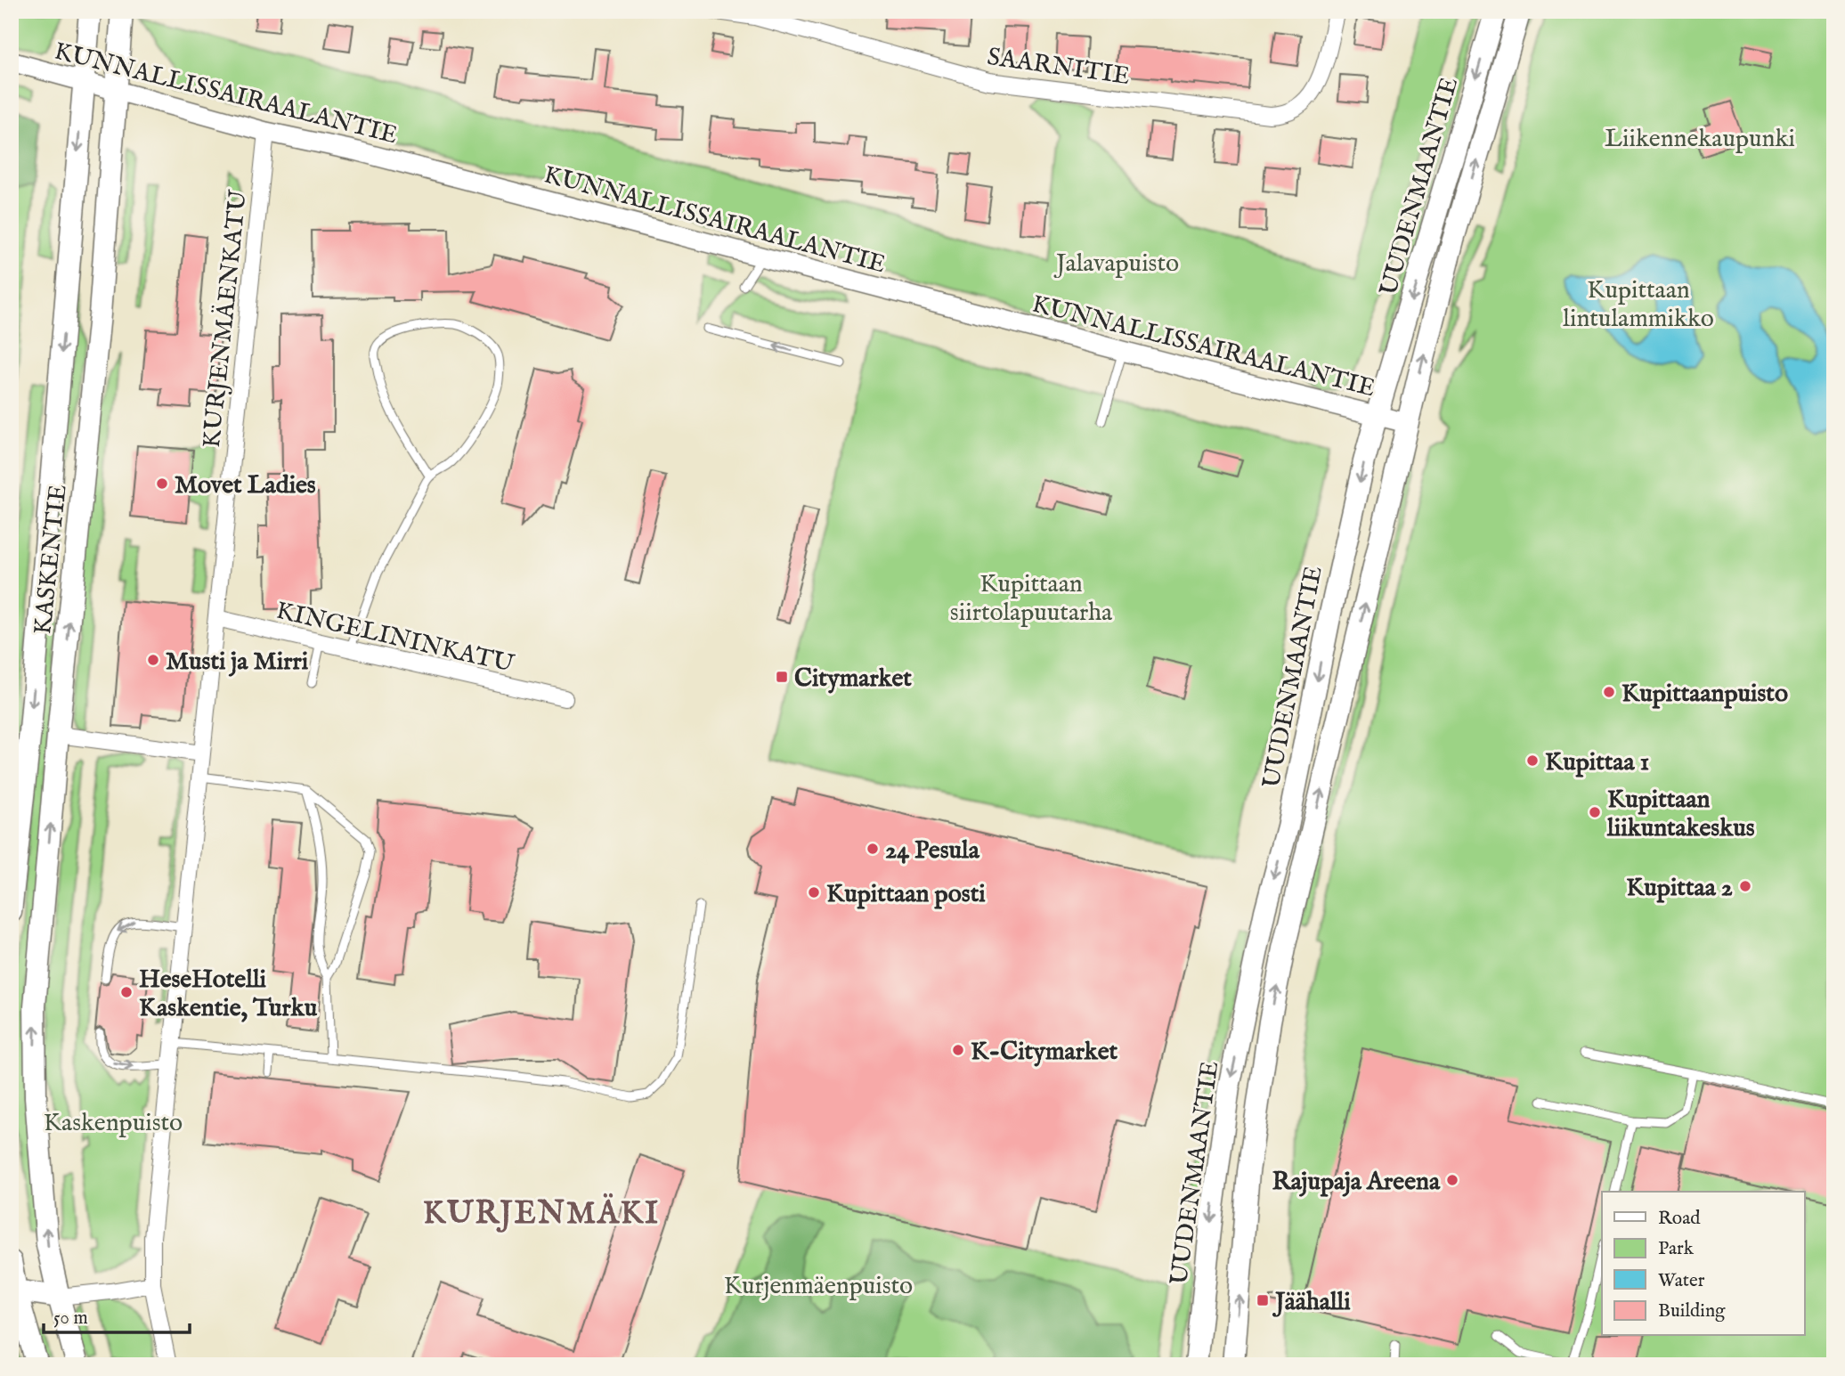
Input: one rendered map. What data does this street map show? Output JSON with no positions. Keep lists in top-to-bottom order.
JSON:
{
  "streets": {
    "main road": ["UUDENMAANTIE", "KASKENTIE"],
    "street": [
      "SAARNITIE",
      "KUNNALLISSAIRAALANTIE",
      "KURJENMÄENKATU",
      "KINGELININKATU"
    ]
  },
  "crossings": [
    ["KUNNALLISSAIRAALANTIE", "UUDENMAANTIE"],
    ["KUNNALLISSAIRAALANTIE", "KURJENMÄENKATU"],
    ["KUNNALLISSAIRAALANTIE", "KASKENTIE"],
    ["KURJENMÄENKATU", "KINGELININKATU"]
  ],
  "districts": ["KURJENMÄKI"],
  "parks": [
    "Liikennekaupunki",
    "Jalavapuisto",
    "Kupittaan lintulammikko",
    "Kupittaan siirtolapuutarha",
    "Kaskenpuisto",
    "Kurjenmäenpuisto"
  ],
  "places": {
    "other": [
      "Movet Ladies",
      "Musti ja Mirri",
      "Kupittaanpuisto",
      "Kupittaa 1",
      "Kupittaan liikuntakeskus",
      "24 Pesula",
      "Kupittaa 2",
      "Kupittaan posti",
      "HeseHotelli Kaskentie, Turku",
      "K-Citymarket",
      "Rajupaja Areena"
    ],
    "transit": ["Citymarket", "Jäähalli"]
  },
  "legend": [
    "Road",
    "Park",
    "Water",
    "Building"
  ],
  "scale_bar": "50 m"
}
